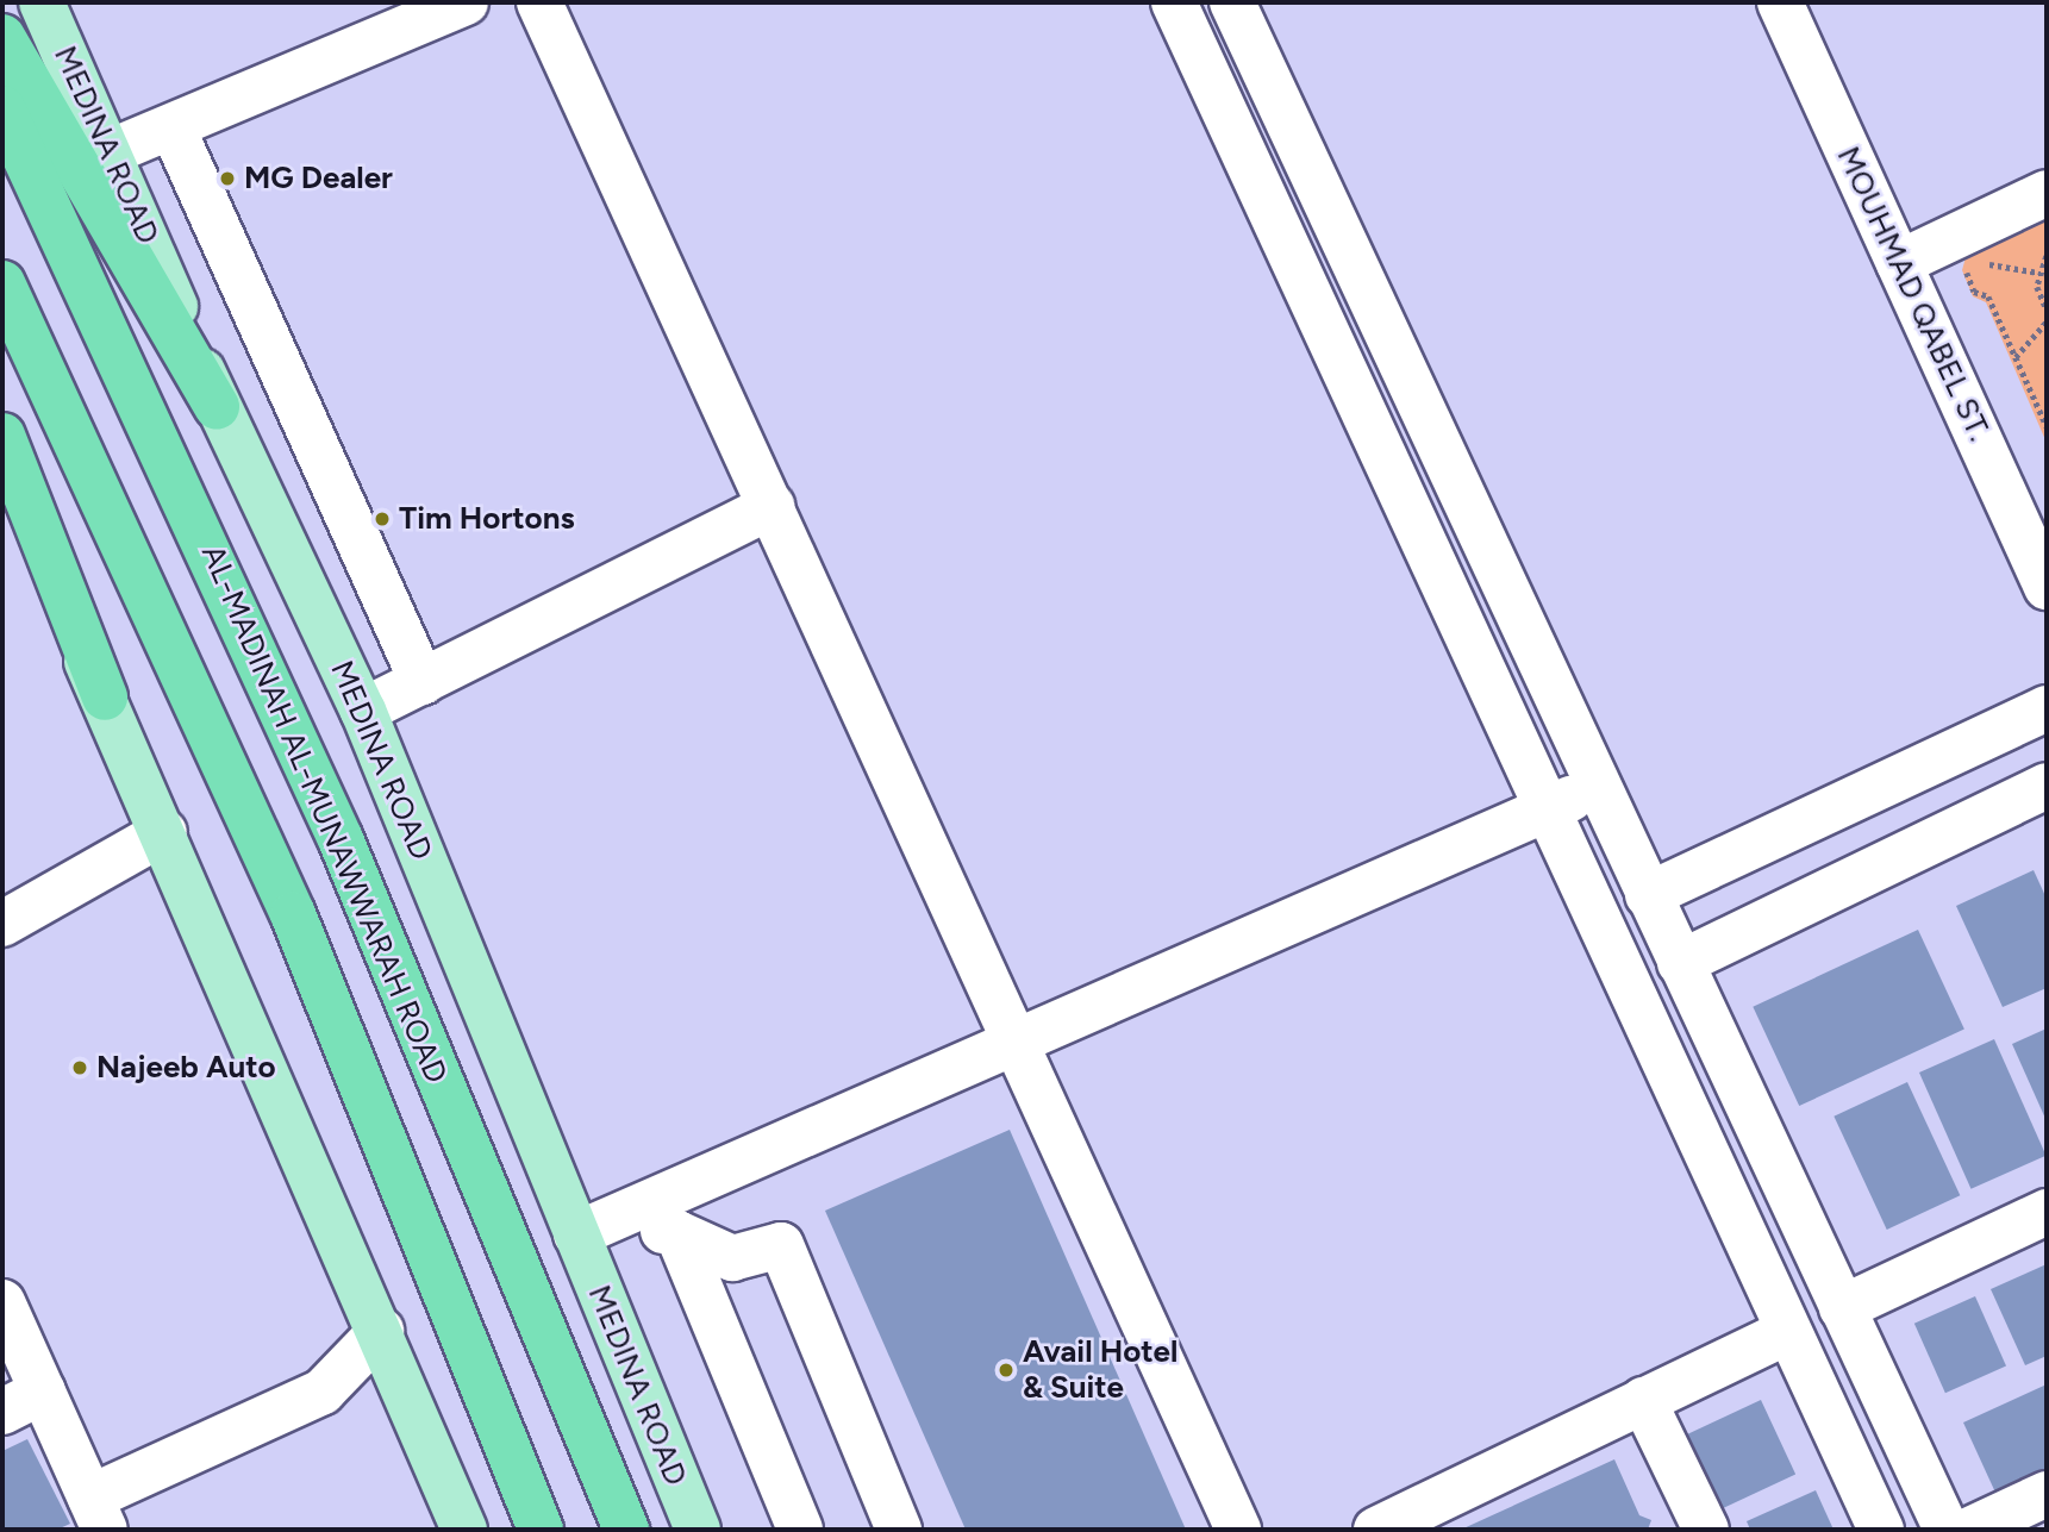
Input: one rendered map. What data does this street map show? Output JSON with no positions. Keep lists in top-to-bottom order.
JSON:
{
  "streets": {
    "highway": ["AL-MADINAH AL-MUNAWWARAH ROAD"],
    "main road": ["MEDINA ROAD"],
    "street": ["MOUHMAD QABEL ST."]
  },
  "places": [
    "MG Dealer",
    "Tim Hortons",
    "Najeeb Auto",
    "Avail Hotel & Suite"
  ]
}
